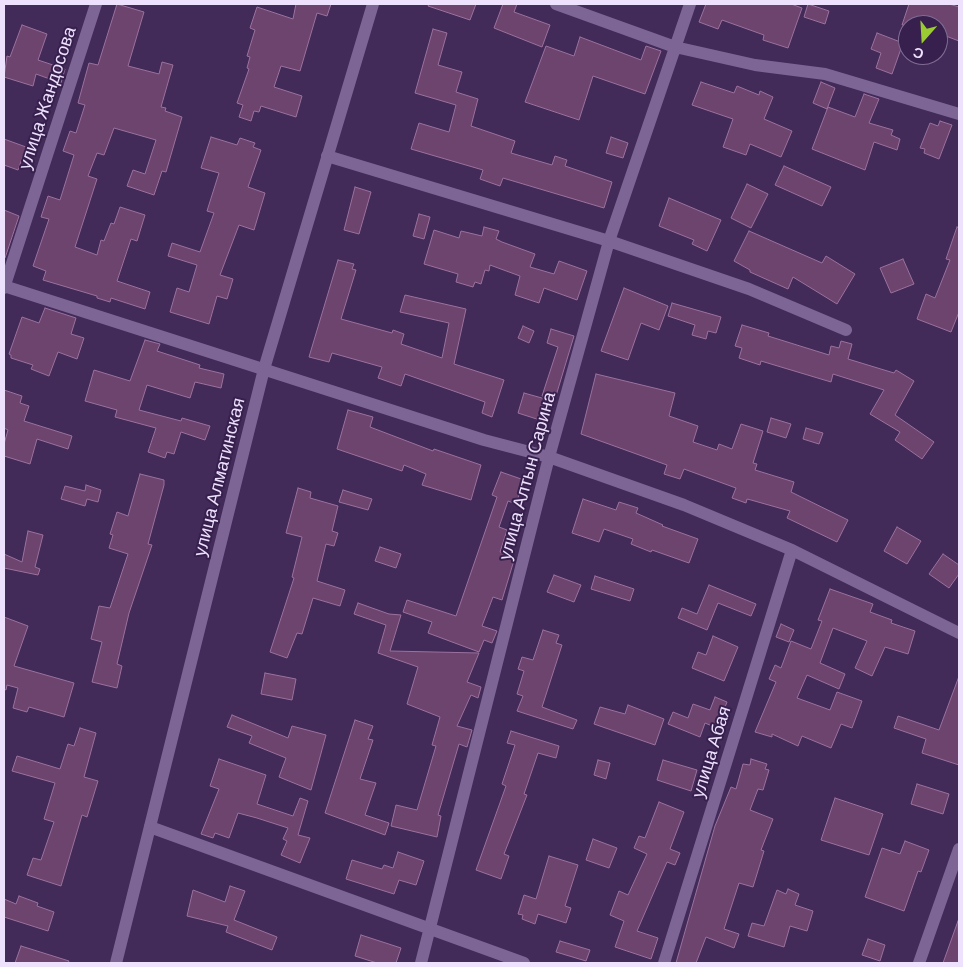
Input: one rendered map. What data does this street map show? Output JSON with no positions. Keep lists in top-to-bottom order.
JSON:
{
  "streets": {
    "street": [
      "улица Жандосова",
      "улица Алтын Сарина",
      "улица Алматинская",
      "улица Абая"
    ]
  },
  "north": "bottom"
}
